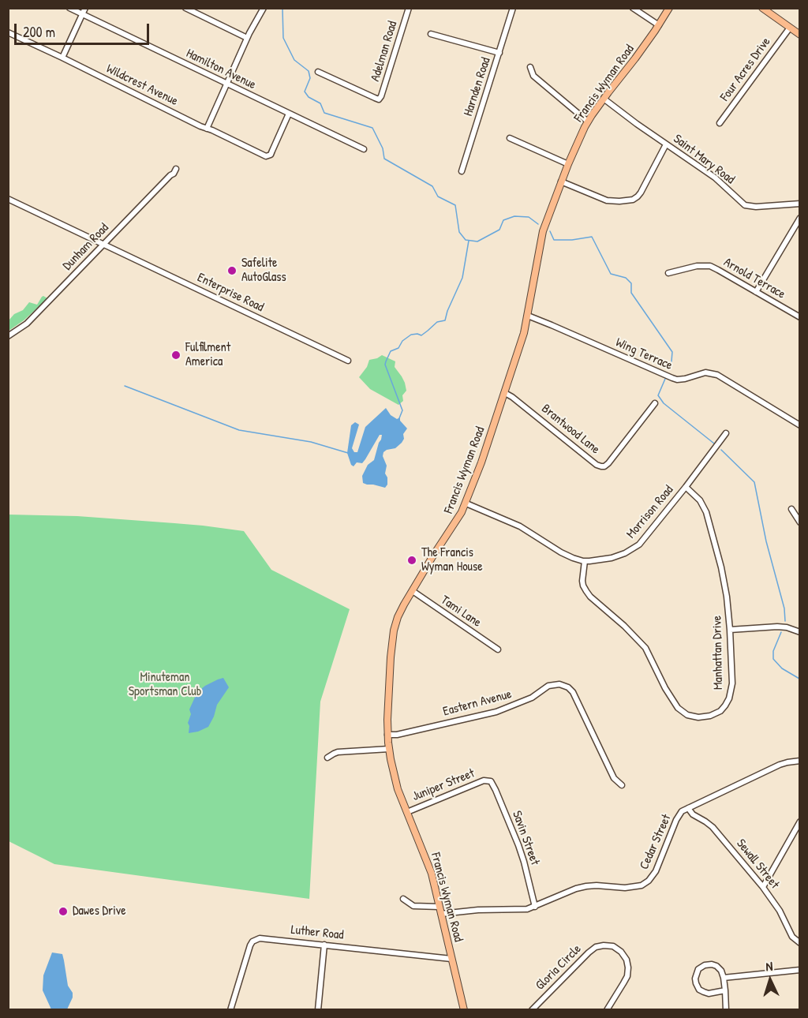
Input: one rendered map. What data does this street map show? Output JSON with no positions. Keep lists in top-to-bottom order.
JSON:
{
  "streets": {
    "main road": ["Francis Wyman Road"],
    "street": [
      "Adelman Road",
      "Hamilton Avenue",
      "Four Acres Drive",
      "Wildcrest Avenue",
      "Harnden Road",
      "Saint Mary Road",
      "Dunham Road",
      "Arnold Terrace",
      "Enterprise Road",
      "Wing Terrace",
      "Brantwood Lane",
      "Morrison Road",
      "Tami Lane",
      "Manhattan Drive",
      "Eastern Avenue",
      "Juniper Street",
      "Savin Street",
      "Cedar Street",
      "Sewall Street",
      "Luther Road",
      "Gloria Circle"
    ]
  },
  "crossings": [
    ["Hamilton Avenue", "Wildcrest Avenue"],
    ["Francis Wyman Road", "Saint Mary Road"],
    ["Francis Wyman Road", "Wing Terrace"],
    ["Francis Wyman Road", "Brantwood Lane"],
    ["Francis Wyman Road", "Morrison Road"],
    ["Francis Wyman Road", "Tami Lane"],
    ["Francis Wyman Road", "Eastern Avenue"],
    ["Francis Wyman Road", "Juniper Street"],
    ["Francis Wyman Road", "Cedar Street"],
    ["Francis Wyman Road", "Luther Road"],
    ["Dunham Road", "Enterprise Road"],
    ["Morrison Road", "Manhattan Drive"],
    ["Juniper Street", "Savin Street"],
    ["Savin Street", "Cedar Street"],
    ["Cedar Street", "Sewall Street"]
  ],
  "parks": ["Minuteman Sportsman Club"],
  "places": [
    "Safelite AutoGlass",
    "Fulfilment America",
    "The Francis Wyman House",
    "Dawes Drive"
  ],
  "scale_bar": "200 m",
  "north": "top"
}
